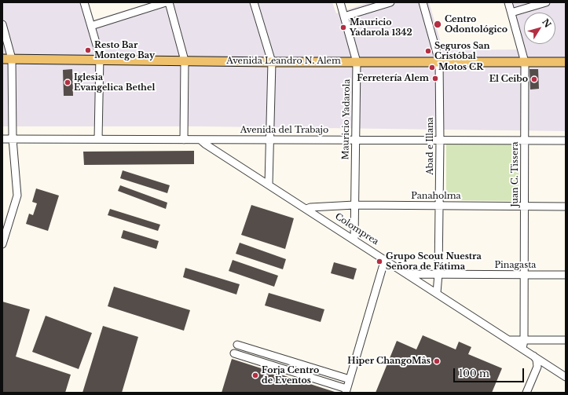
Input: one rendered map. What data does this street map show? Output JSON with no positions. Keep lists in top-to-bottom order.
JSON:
{
  "streets": {
    "main road": ["Avenida Leandro N. Alem"],
    "street": [
      "Mauricio Yadarola",
      "Avenida del Trabajo",
      "Abad e Illana",
      "Juan C. Tissera",
      "Panaholma",
      "Colomprea",
      "Pinagasta"
    ]
  },
  "crossings": [
    ["Avenida Leandro N. Alem", "Mauricio Yadarola"],
    ["Avenida Leandro N. Alem", "Abad e Illana"],
    ["Avenida Leandro N. Alem", "Juan C. Tissera"],
    ["Mauricio Yadarola", "Avenida del Trabajo"],
    ["Mauricio Yadarola", "Panaholma"],
    ["Mauricio Yadarola", "Colomprea"],
    ["Avenida del Trabajo", "Abad e Illana"],
    ["Avenida del Trabajo", "Juan C. Tissera"],
    ["Avenida del Trabajo", "Colomprea"],
    ["Abad e Illana", "Panaholma"],
    ["Abad e Illana", "Colomprea"],
    ["Abad e Illana", "Pinagasta"],
    ["Juan C. Tissera", "Panaholma"],
    ["Juan C. Tissera", "Colomprea"],
    ["Juan C. Tissera", "Pinagasta"],
    ["Panaholma", "Colomprea"],
    ["Colomprea", "Pinagasta"]
  ],
  "places": [
    "Centro Odontológico",
    "Mauricio Yadarola 1342",
    "Resto Bar Montego Bay",
    "Seguros San Cristóbal",
    "Motos CR",
    "Ferretería Alem",
    "El Ceibo",
    "Iglesia Evangelica Bethel",
    "Grupo Scout Nuestra Señora de Fátima",
    "Hiper ChangoMâs",
    "Forja Centro de Eventos"
  ],
  "scale_bar": "100 m",
  "north": "top right"
}
